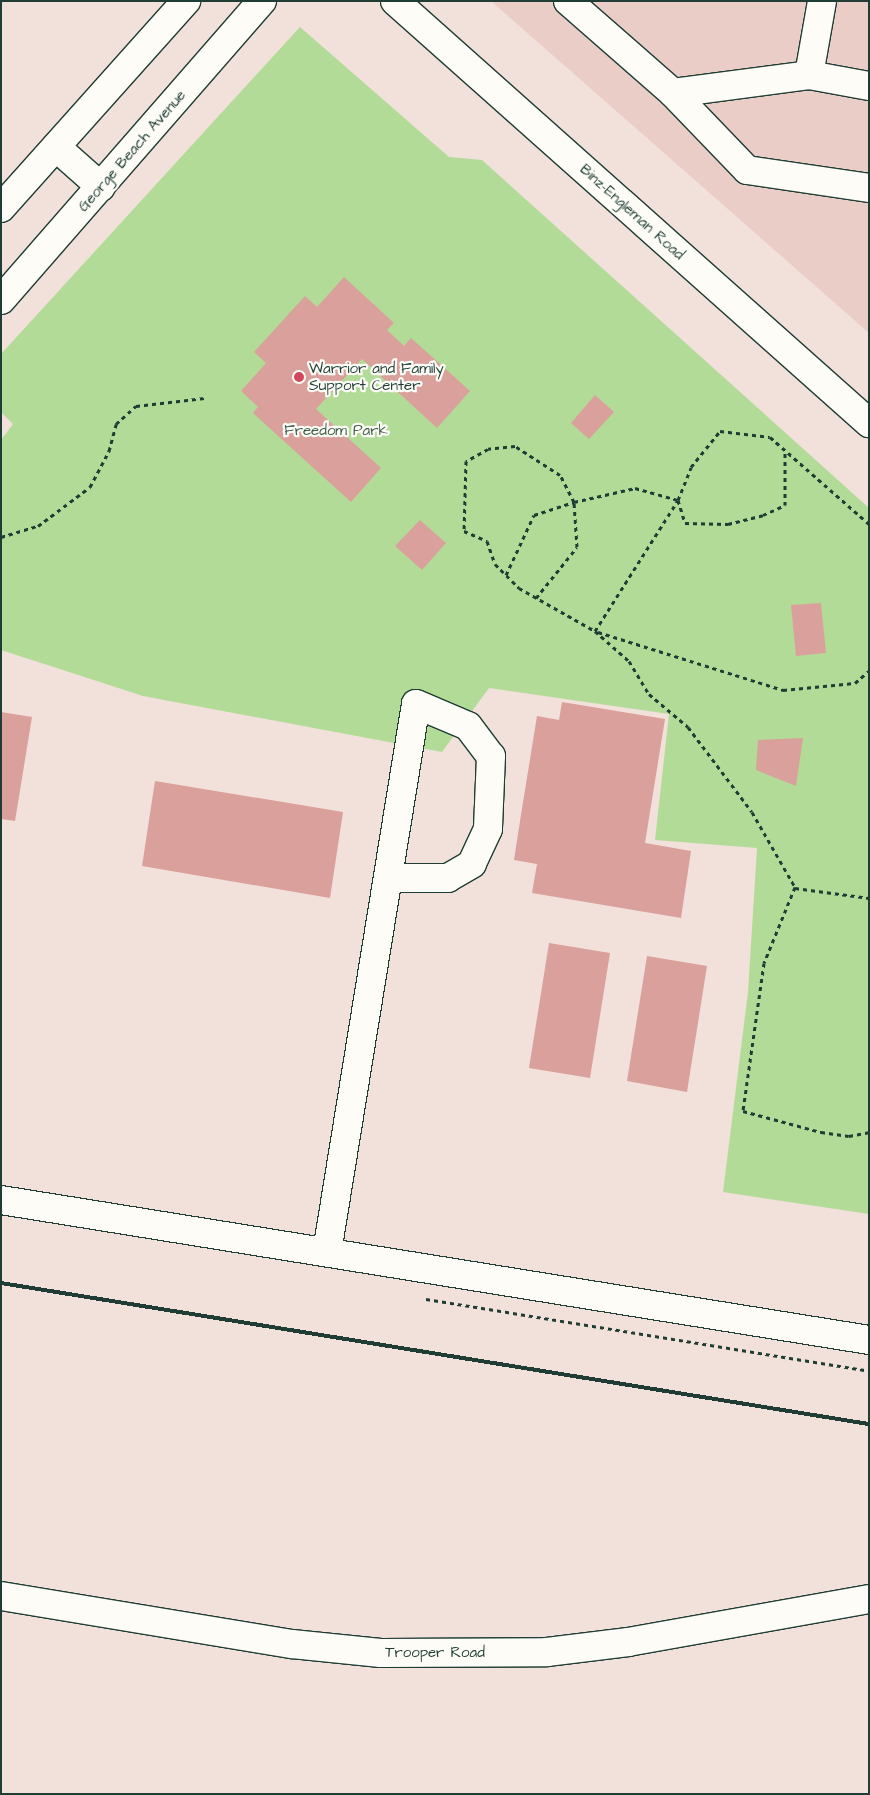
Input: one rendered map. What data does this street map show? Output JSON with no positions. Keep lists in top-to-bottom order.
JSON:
{
  "streets": {
    "street": ["George Beach Avenue", "Binz-Engleman Road", "Trooper Road"]
  },
  "parks": ["Freedom Park"],
  "places": ["Warrior and Family Support Center"]
}
